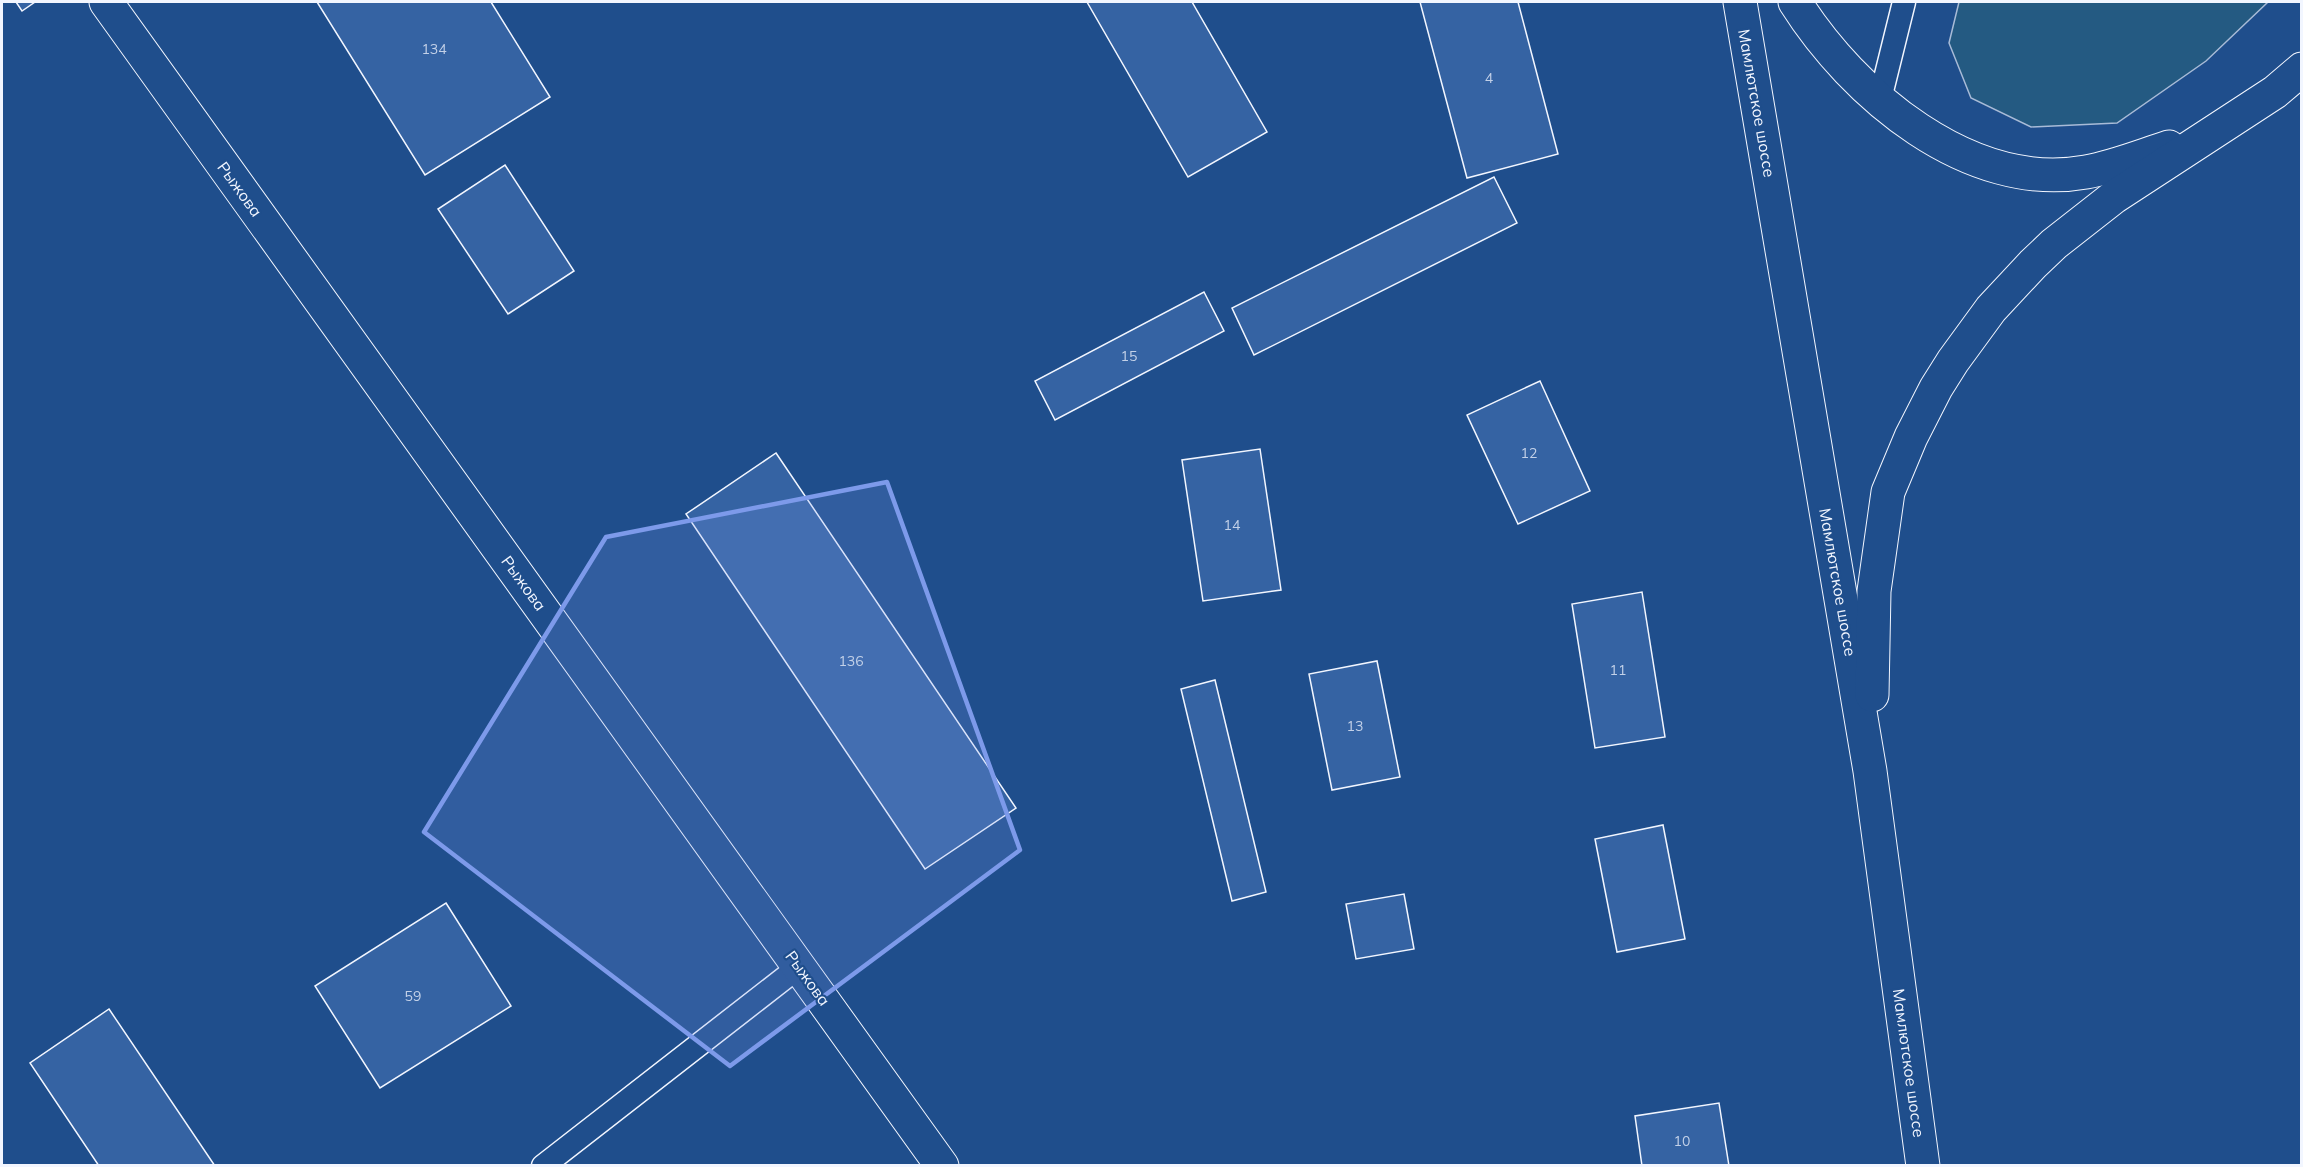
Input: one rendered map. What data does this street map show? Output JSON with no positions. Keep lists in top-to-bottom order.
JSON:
{
  "streets": {
    "main road": ["Мамлютское шоссе", "Рыжова"]
  },
  "house_numbers": [
    "134",
    "4",
    "15",
    "12",
    "14",
    "136",
    "11",
    "13",
    "59",
    "10"
  ]
}
